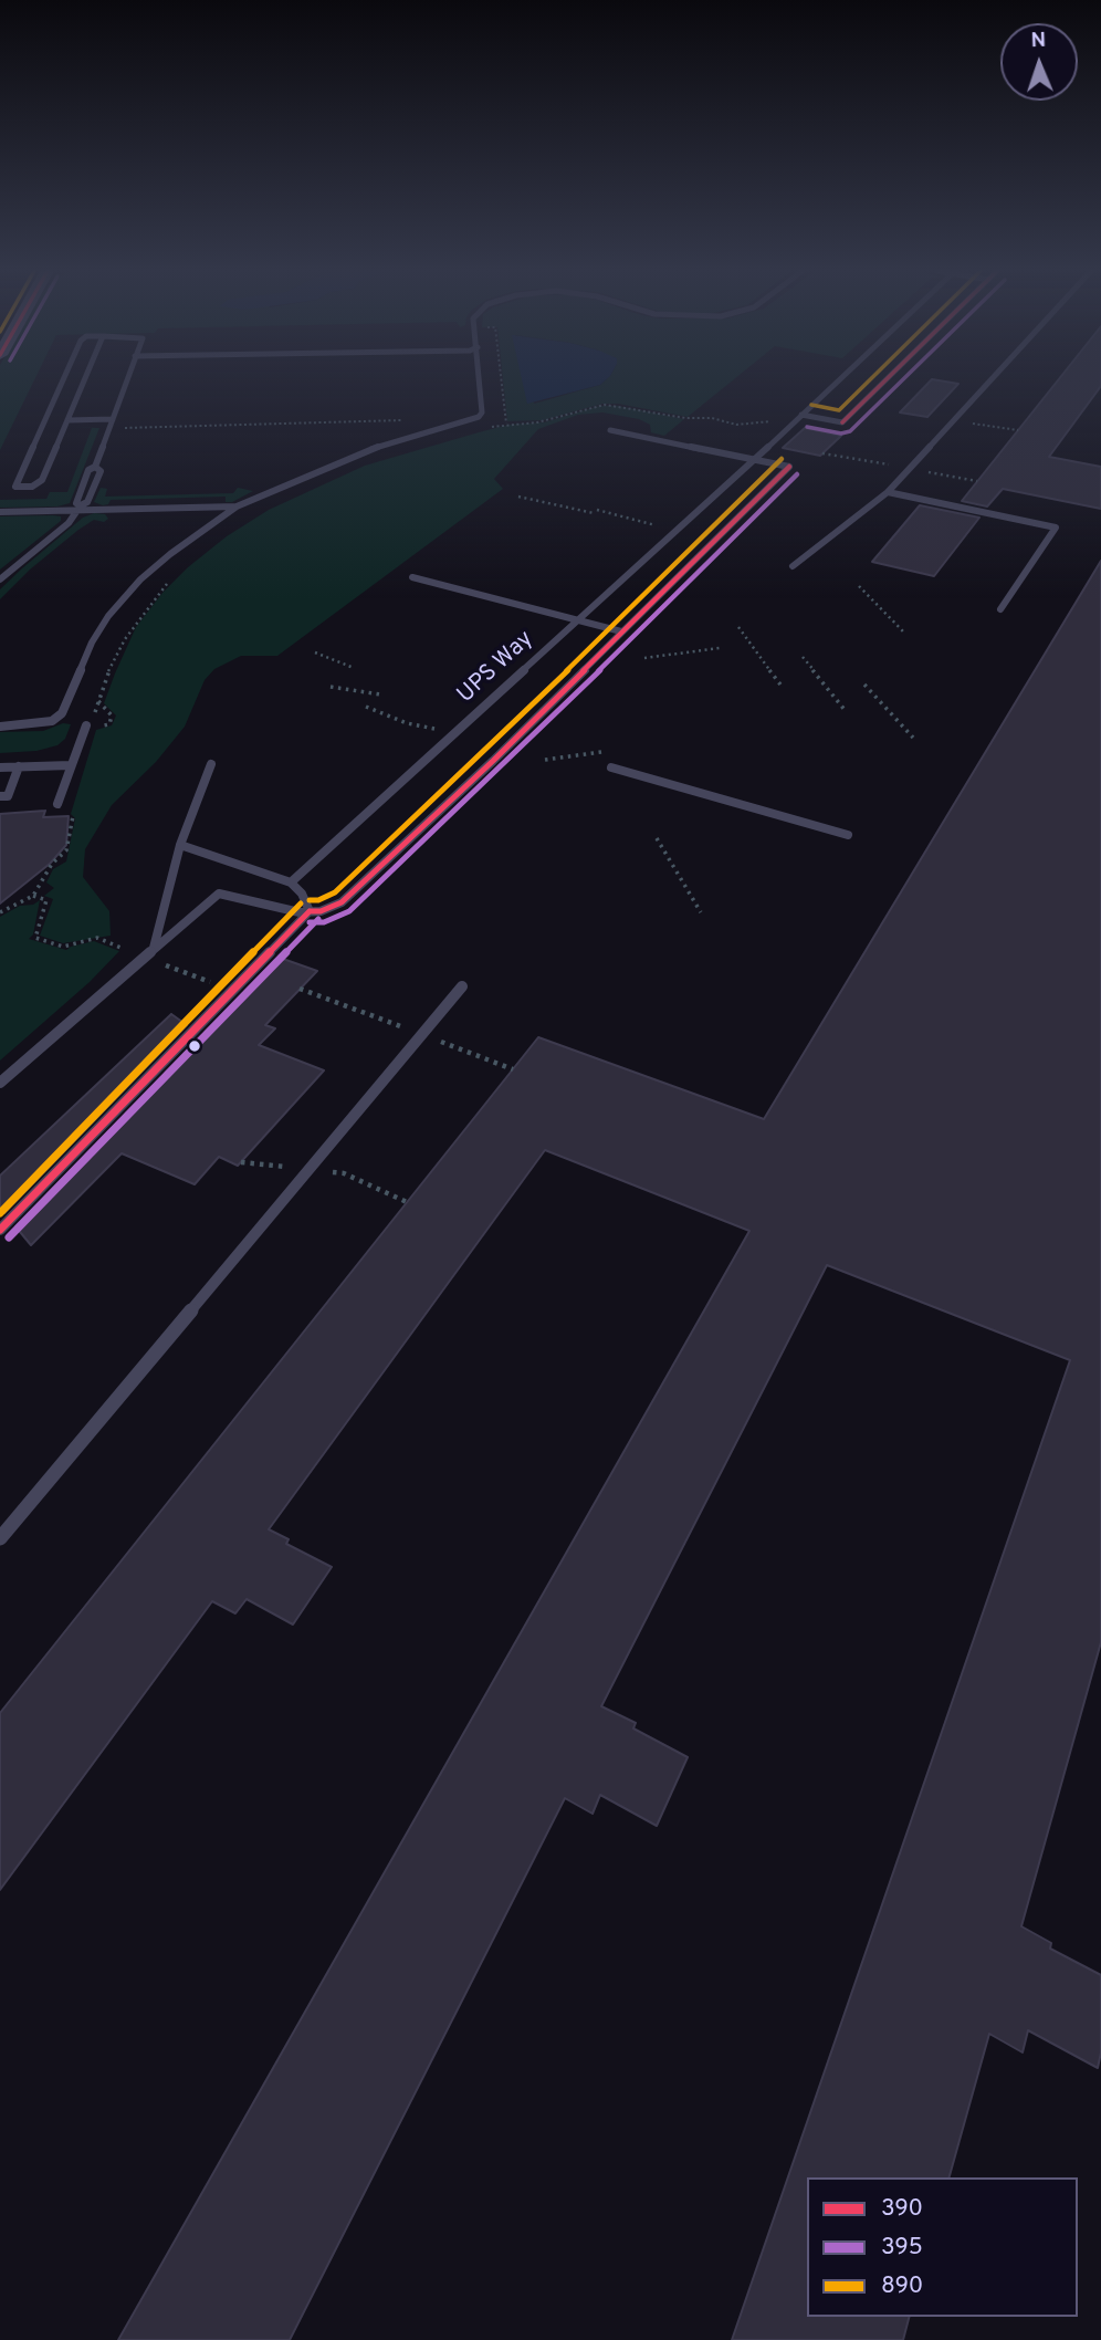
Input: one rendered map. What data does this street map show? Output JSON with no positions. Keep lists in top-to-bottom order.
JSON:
{
  "streets": {
    "lane": ["UPS Way"]
  },
  "lines": ["transit line 390", "transit line 395", "transit line 890"],
  "legend": ["390", "395", "890"],
  "north": "top"
}
